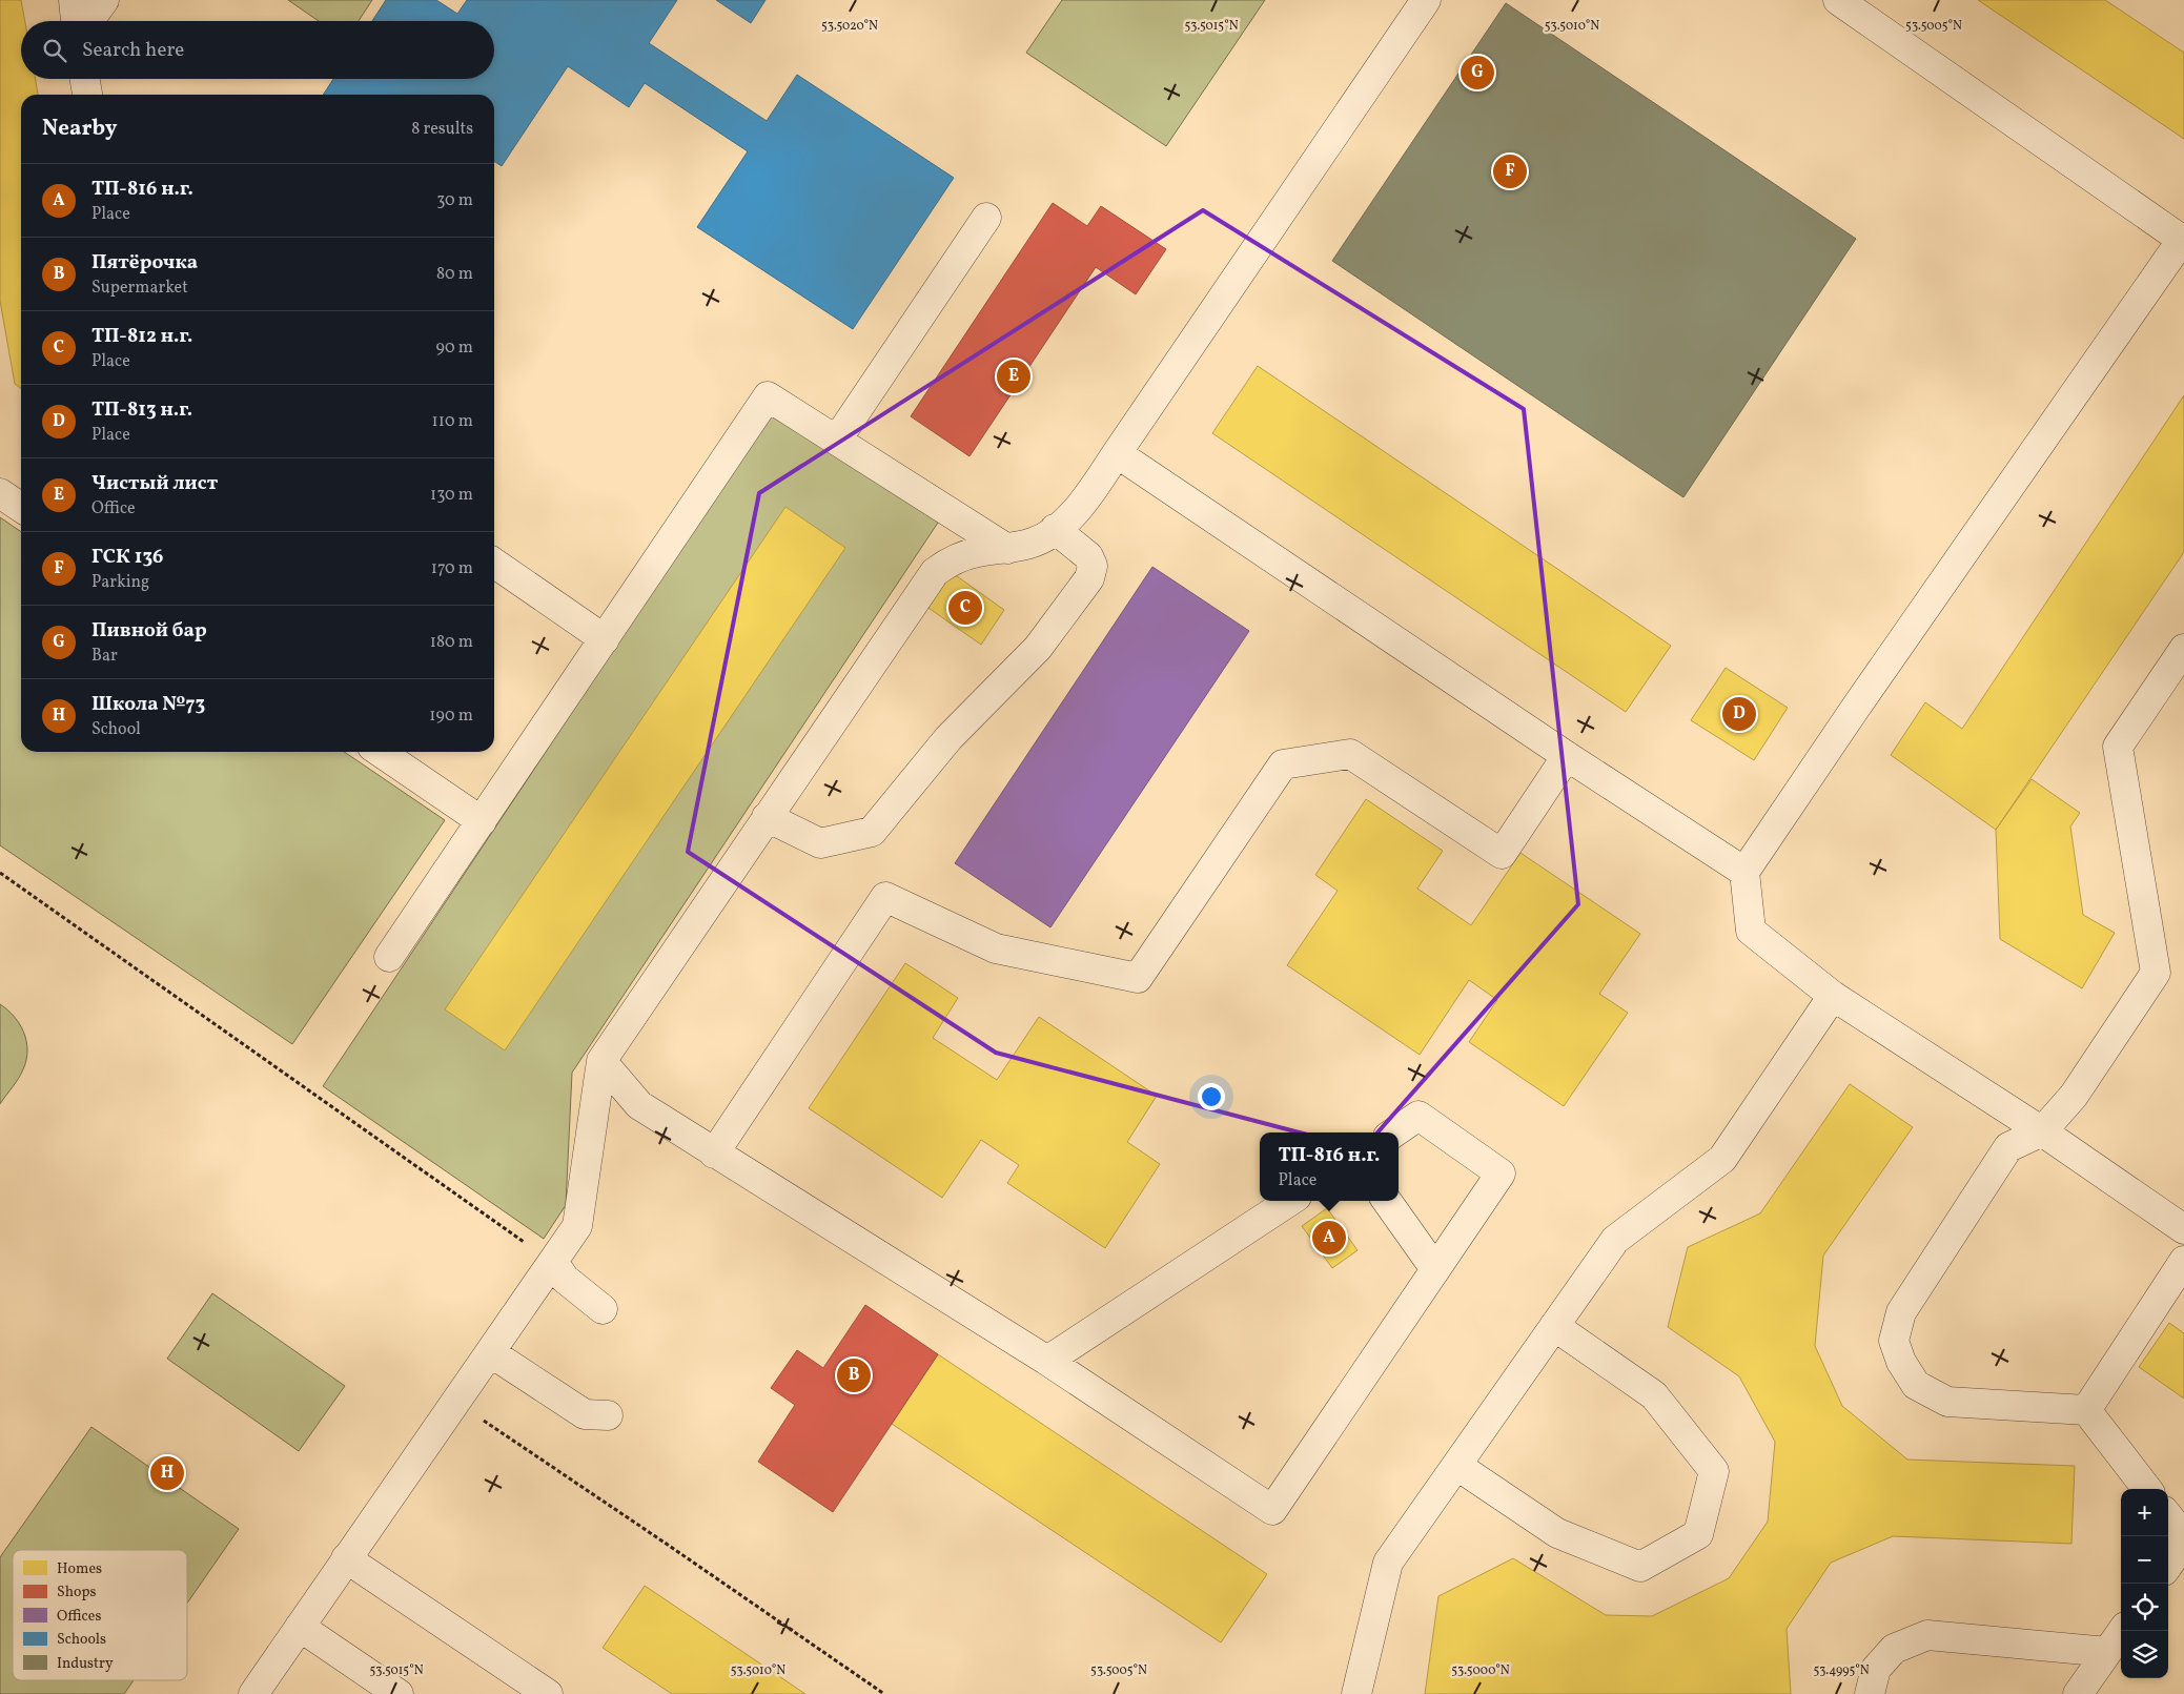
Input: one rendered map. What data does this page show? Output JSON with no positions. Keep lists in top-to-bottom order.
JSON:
{
  "legend": [
    "Homes",
    "Shops",
    "Offices",
    "Schools",
    "Industry"
  ],
  "page": {
    "search": "Search here",
    "pins": [
      "G",
      "F",
      "E",
      "C",
      "D",
      "A",
      "B",
      "H"
    ],
    "heading": ["Nearby", "8 results"],
    "list": [
      {
        "mark": "A",
        "name": "ТП-816 н.г.",
        "note": "Place",
        "value": "30 m"
      },
      {
        "mark": "B",
        "name": "Пятёрочка",
        "note": "Supermarket",
        "value": "80 m"
      },
      {
        "mark": "C",
        "name": "ТП-812 н.г.",
        "note": "Place",
        "value": "90 m"
      },
      {
        "mark": "D",
        "name": "ТП-813 н.г.",
        "note": "Place",
        "value": "110 m"
      },
      {
        "mark": "E",
        "name": "Чистый лист",
        "note": "Office",
        "value": "130 m"
      },
      {
        "mark": "F",
        "name": "ГСК 136",
        "note": "Parking",
        "value": "170 m"
      },
      {
        "mark": "G",
        "name": "Пивной бар",
        "note": "Bar",
        "value": "180 m"
      },
      {
        "mark": "H",
        "name": "Школа №73",
        "note": "School",
        "value": "190 m"
      }
    ],
    "popup": ["ТП-816 н.г.", "Place"],
    "map_buttons": ["+", "−"]
  },
  "coordinates": [
    "53.5020°N",
    "53.5015°N",
    "53.5010°N",
    "53.5005°N",
    "53.5000°N",
    "53.4995°N"
  ]
}
